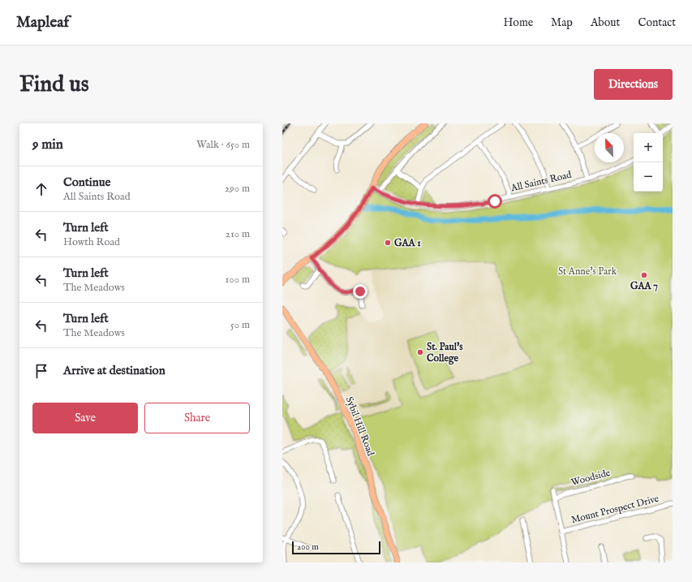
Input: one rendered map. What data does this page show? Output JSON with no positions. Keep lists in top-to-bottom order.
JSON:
{
  "streets": {
    "main road": ["Sybil Hill Road"],
    "street": ["All Saints Road", "Woodside", "Mount Prospect Drive"]
  },
  "parks": ["St Anne's Park"],
  "places": ["GAA 1", "GAA 7", "St. Paul's College"],
  "scale_bar": "200 m",
  "north": "top left",
  "page": {
    "header": "Mapleaf",
    "nav": [
      "Home",
      "Map",
      "About",
      "Contact"
    ],
    "buttons": [
      "Directions",
      ["Save", "Share"]
    ],
    "title": "Find us",
    "heading": ["9 min", "Walk · 650 m"],
    "map_buttons": ["+", "−"],
    "list": [
      ["Continue", "All Saints Road", "290 m"],
      ["Turn left", "Howth Road", "210 m"],
      ["Turn left", "The Meadows", "100 m"],
      ["Turn left", "The Meadows", "50 m"],
      "Arrive at destination"
    ],
    "scale": "200 m"
  }
}
